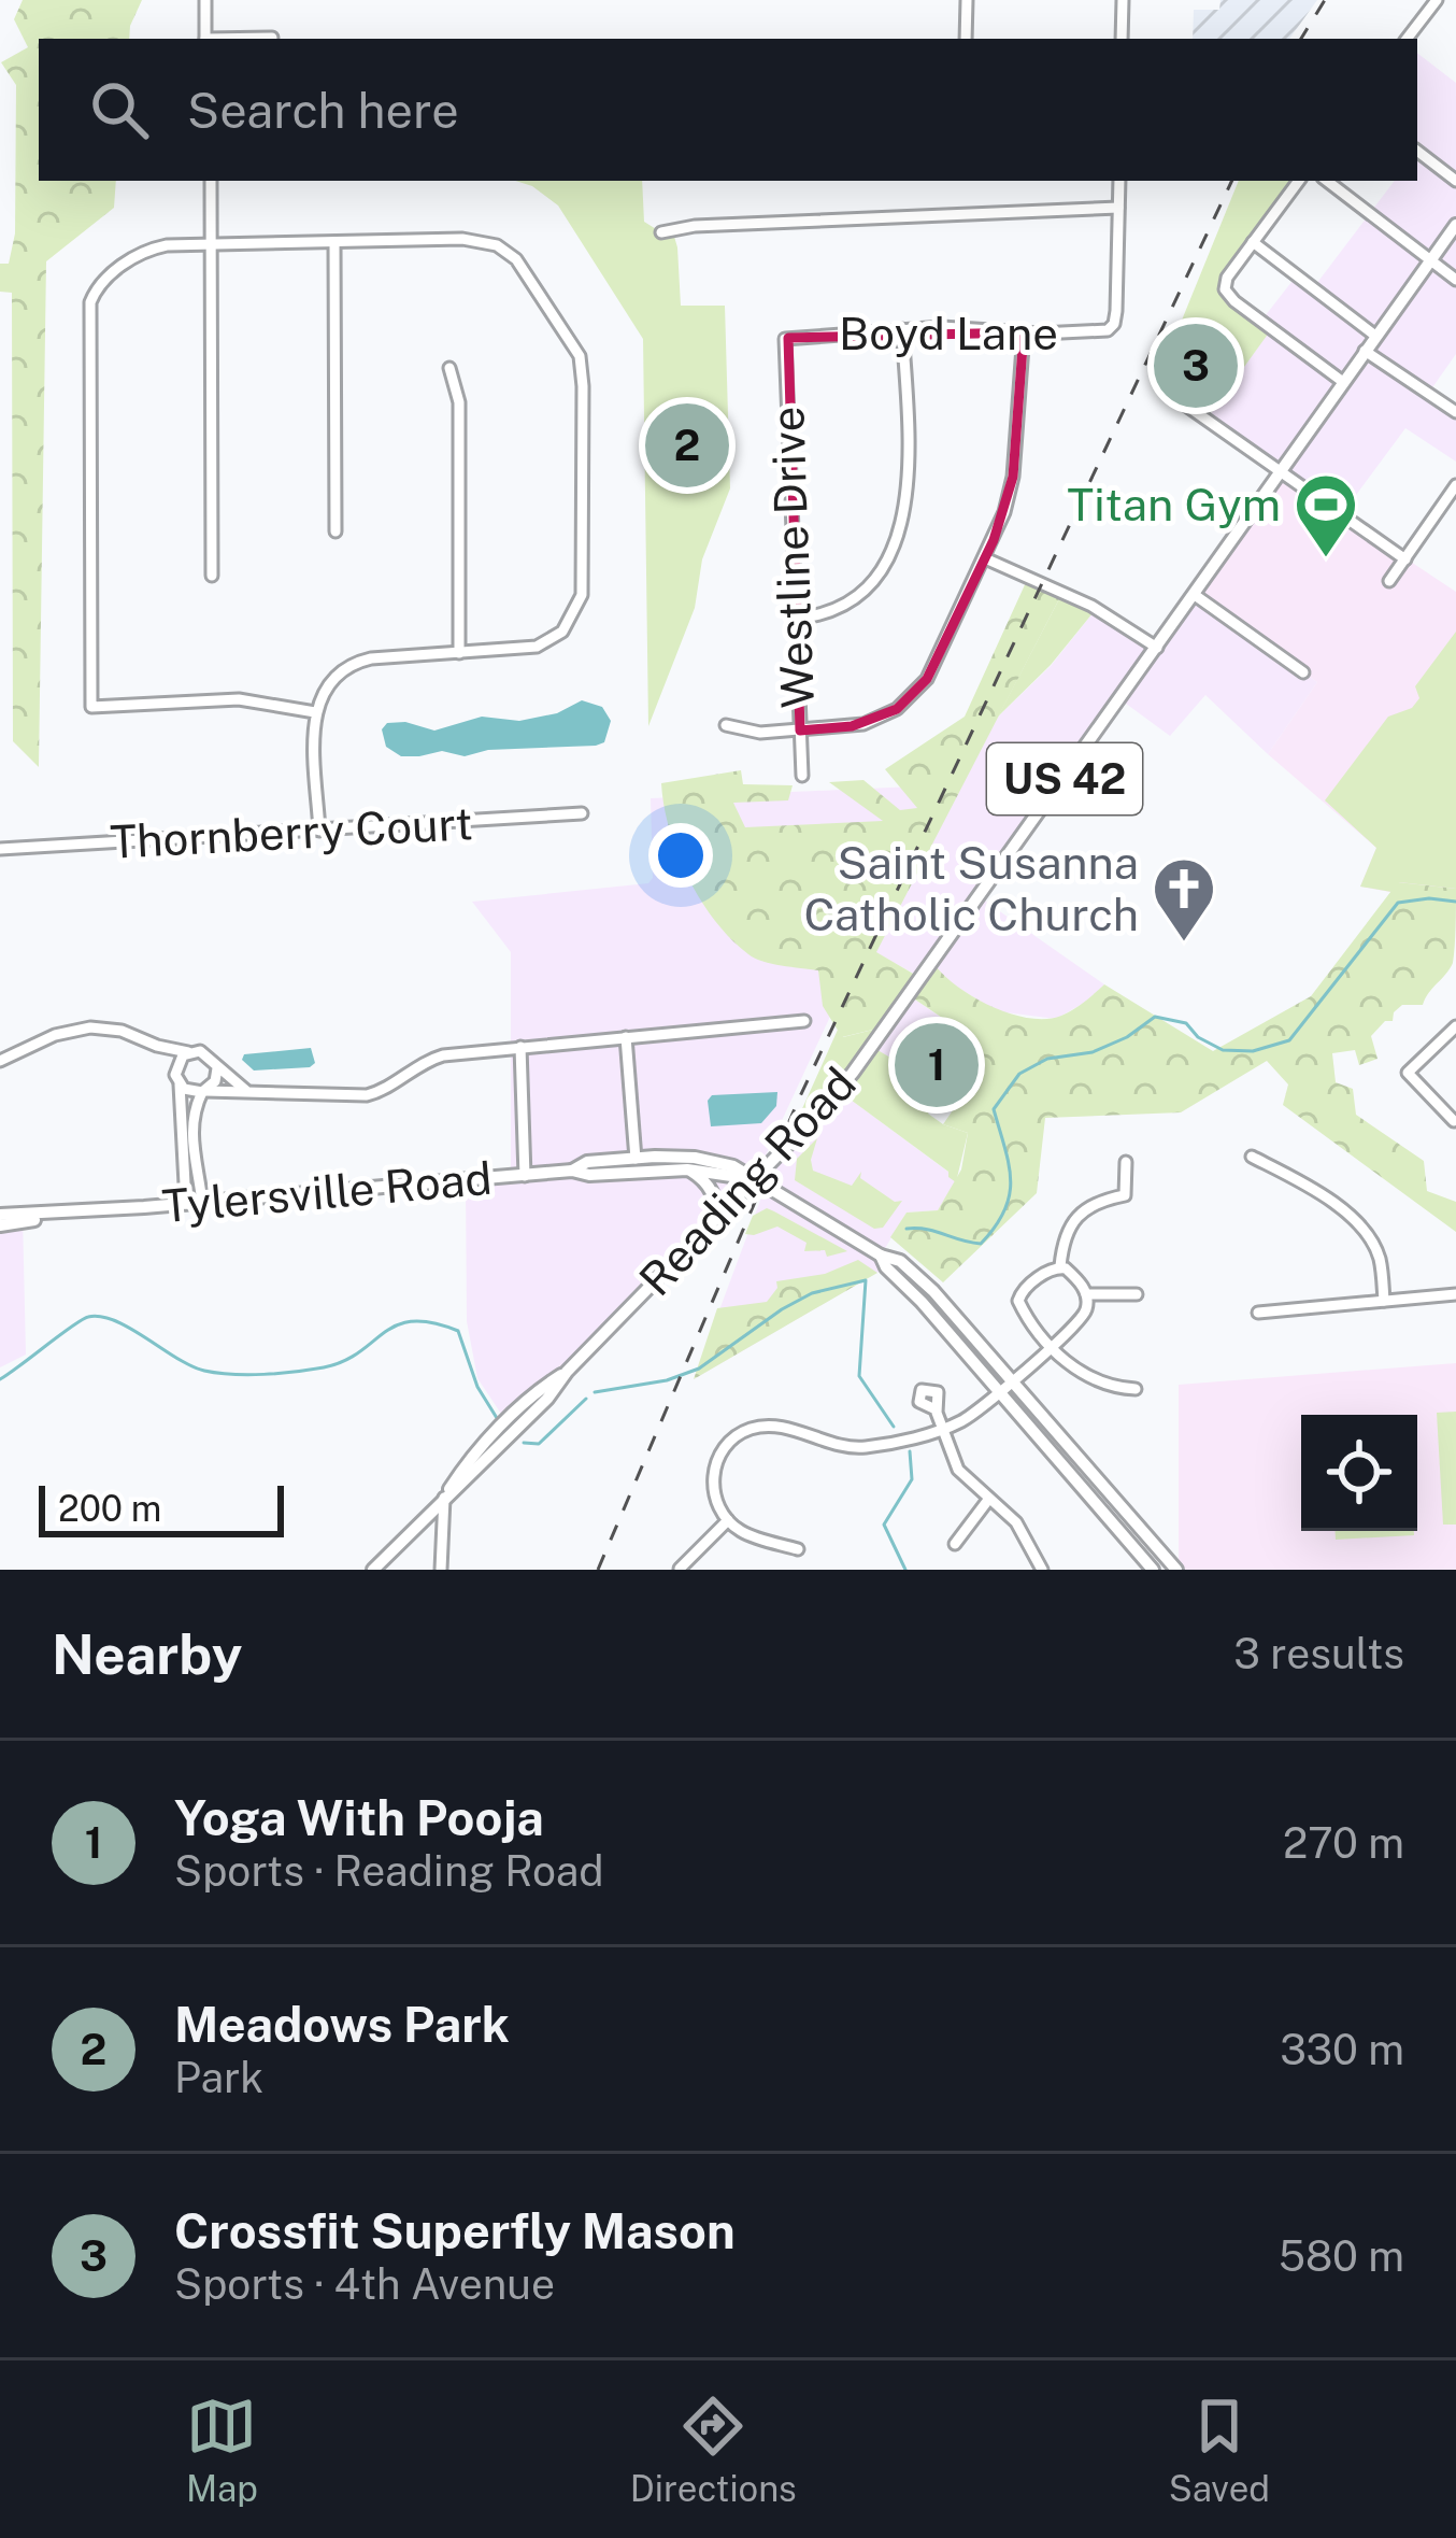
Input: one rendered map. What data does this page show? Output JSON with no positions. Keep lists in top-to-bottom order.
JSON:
{
  "streets": {
    "main road": ["US 42", "Reading Road", "Tylersville Road"],
    "street": ["Boyd Lane", "Westline Drive", "Thornberry Court"]
  },
  "crossings": [
    ["Boyd Lane", "Westline Drive"],
    ["Reading Road", "Tylersville Road"]
  ],
  "places": {
    "sports": ["Titan Gym"],
    "church": ["Saint Susanna Catholic Church"]
  },
  "scale_bar": "200 m",
  "page": {
    "search": "Search here",
    "pins": ["3", "2", "1"],
    "scale": "200 m",
    "heading": ["Nearby", "3 results"],
    "list": [
      {
        "mark": "1",
        "name": "Yoga With Pooja",
        "note": "Sports · Reading Road",
        "value": "270 m"
      },
      {
        "mark": "2",
        "name": "Meadows Park",
        "note": "Park",
        "value": "330 m"
      },
      {
        "mark": "3",
        "name": "Crossfit Superfly Mason",
        "note": "Sports · 4th Avenue",
        "value": "580 m"
      }
    ],
    "nav": ["Map", "Directions", "Saved"]
  }
}
